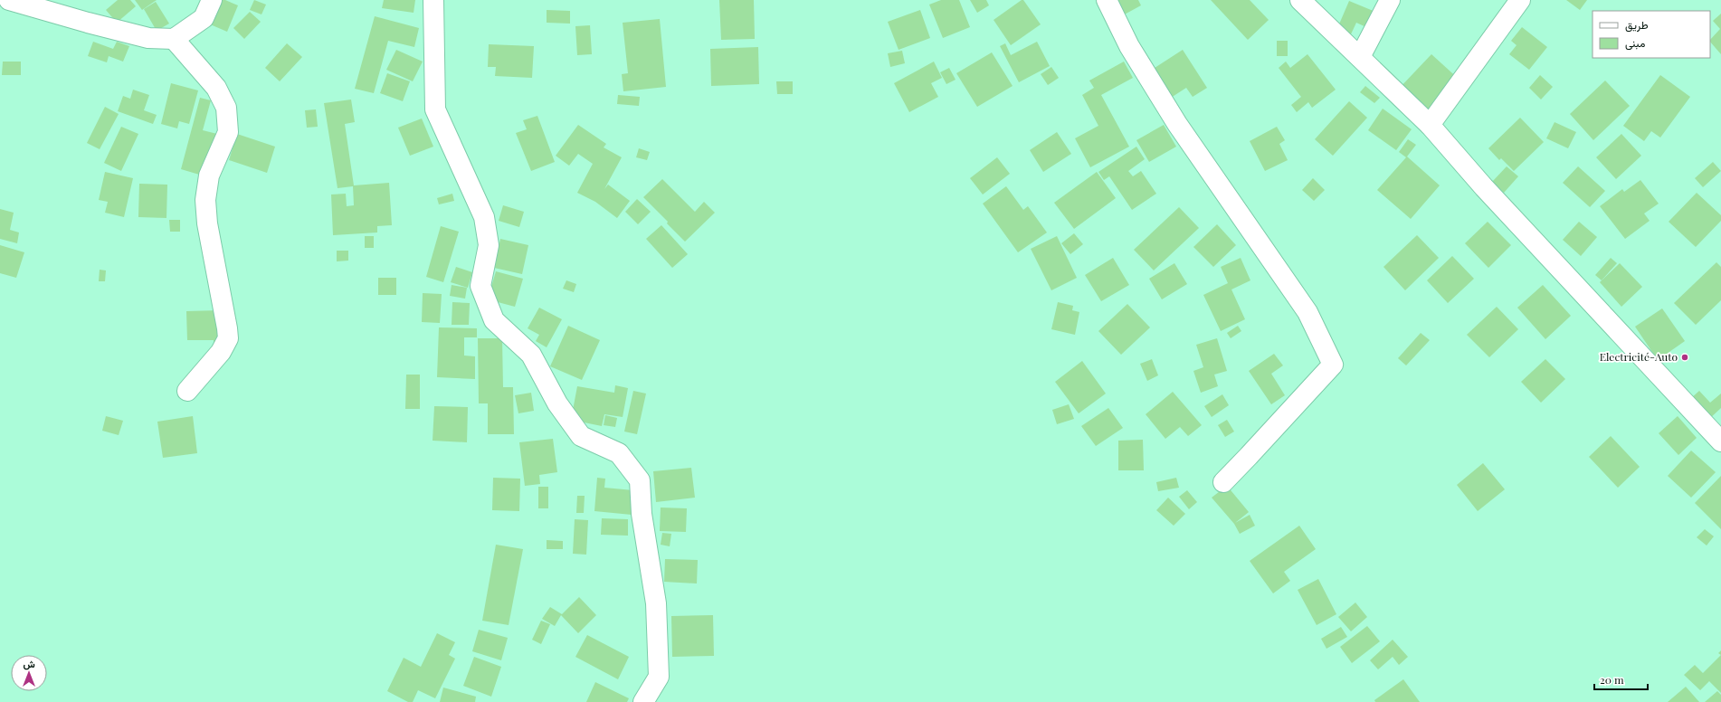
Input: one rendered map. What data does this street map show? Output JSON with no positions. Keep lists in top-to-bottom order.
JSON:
{
  "places": ["Electricité-Auto"],
  "legend": ["طريق", "مبنى"],
  "scale_bar": "20 m",
  "north": "top"
}
